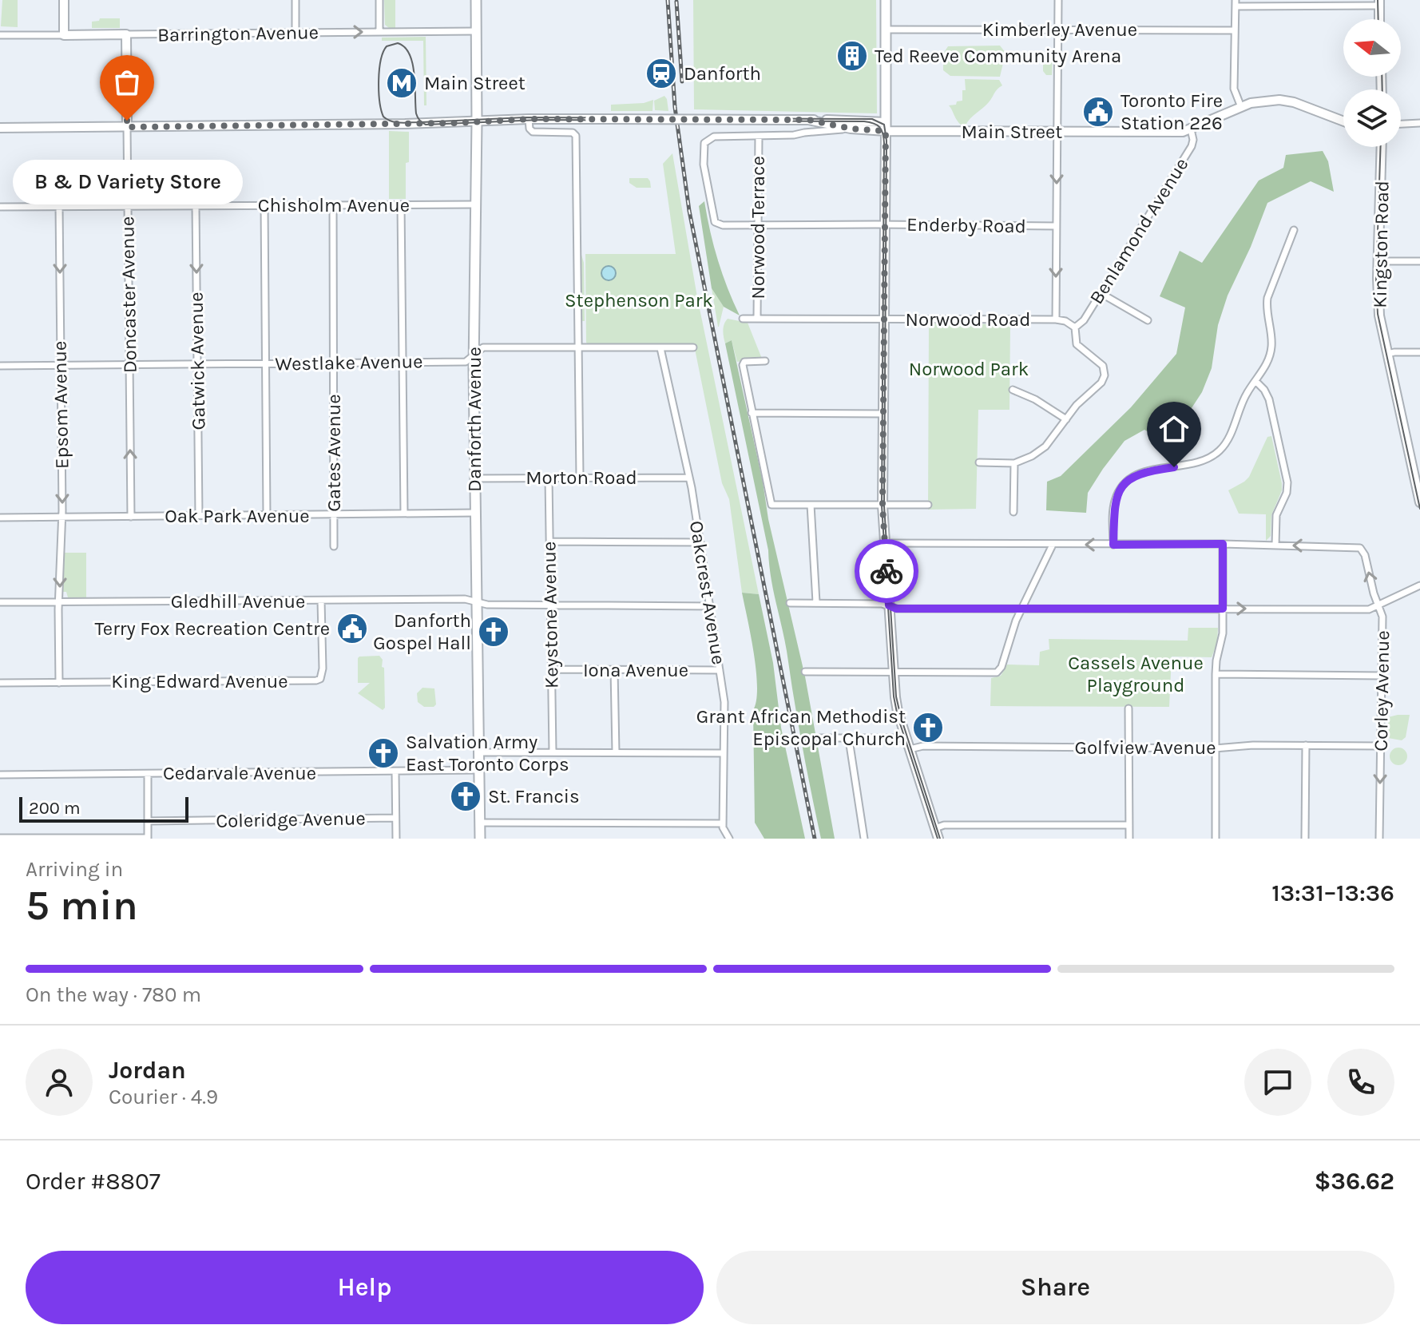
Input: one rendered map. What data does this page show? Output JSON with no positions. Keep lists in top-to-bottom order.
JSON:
{
  "streets": {
    "main road": ["Danforth Avenue"],
    "street": [
      "Kimberley Avenue",
      "Barrington Avenue",
      "Main Street",
      "Chisholm Avenue",
      "Enderby Road",
      "Norwood Terrace",
      "Benlamond Avenue",
      "Kingston Road",
      "Doncaster Avenue",
      "Norwood Road",
      "Gatwick Avenue",
      "Westlake Avenue",
      "Epsom Avenue",
      "Gates Avenue",
      "Morton Road",
      "Oak Park Avenue",
      "Oakcrest Avenue",
      "Gledhill Avenue",
      "Keystone Avenue",
      "Iona Avenue",
      "King Edward Avenue",
      "Corley Avenue",
      "Golfview Avenue",
      "Cedarvale Avenue",
      "Coleridge Avenue"
    ]
  },
  "crossings": [
    ["Barrington Avenue", "Doncaster Avenue"],
    ["Barrington Avenue", "Danforth Avenue"],
    ["Main Street", "Enderby Road"],
    ["Main Street", "Norwood Terrace"],
    ["Main Street", "Benlamond Avenue"],
    ["Main Street", "Doncaster Avenue"],
    ["Main Street", "Danforth Avenue"],
    ["Chisholm Avenue", "Doncaster Avenue"],
    ["Chisholm Avenue", "Gatwick Avenue"],
    ["Chisholm Avenue", "Epsom Avenue"],
    ["Chisholm Avenue", "Danforth Avenue"],
    ["Chisholm Avenue", "Gates Avenue"],
    ["Enderby Road", "Norwood Terrace"],
    ["Norwood Terrace", "Norwood Road"],
    ["Benlamond Avenue", "Norwood Road"],
    ["Doncaster Avenue", "Westlake Avenue"],
    ["Doncaster Avenue", "Oak Park Avenue"],
    ["Gatwick Avenue", "Westlake Avenue"],
    ["Gatwick Avenue", "Oak Park Avenue"],
    ["Westlake Avenue", "Epsom Avenue"],
    ["Westlake Avenue", "Danforth Avenue"],
    ["Westlake Avenue", "Gates Avenue"],
    ["Westlake Avenue", "Oakcrest Avenue"],
    ["Epsom Avenue", "Oak Park Avenue"],
    ["Epsom Avenue", "Gledhill Avenue"],
    ["Epsom Avenue", "King Edward Avenue"],
    ["Danforth Avenue", "Morton Road"],
    ["Danforth Avenue", "Oak Park Avenue"],
    ["Danforth Avenue", "Gledhill Avenue"],
    ["Danforth Avenue", "Cedarvale Avenue"],
    ["Gates Avenue", "Oak Park Avenue"],
    ["Morton Road", "Oakcrest Avenue"],
    ["Morton Road", "Keystone Avenue"],
    ["Oakcrest Avenue", "Gledhill Avenue"],
    ["Oakcrest Avenue", "Iona Avenue"],
    ["Gledhill Avenue", "Keystone Avenue"],
    ["Gledhill Avenue", "King Edward Avenue"],
    ["Keystone Avenue", "Iona Avenue"],
    ["Corley Avenue", "Golfview Avenue"]
  ],
  "one_way": ["Gatwick Avenue", "Epsom Avenue"],
  "parks": ["Stephenson Park", "Norwood Park", "Cassels Avenue Playground"],
  "places": {
    "building": ["Ted Reeve Community Arena"],
    "station": ["Danforth"],
    "metro station": ["Main Street"],
    "public building": ["Toronto Fire Station 226", "Terry Fox Recreation Centre"],
    "other": ["B & D Variety Store"],
    "church": [
      "Danforth Gospel Hall",
      "Grant African Methodist Episcopal Church",
      "Salvation Army East Toronto Corps",
      "St. Francis"
    ]
  },
  "scale_bar": "200 m",
  "north": "left",
  "page": {
    "bubble": "B & D Variety Store",
    "scale": "200 m",
    "heading": ["5 min", "Arriving in", "13:31–13:36"],
    "panel": [
      "Jordan",
      "Courier · 4.9",
      "Order #8807",
      "$36.62"
    ],
    "bar": "On the way · 780 m",
    "buttons": ["Help", "Share"]
  }
}
